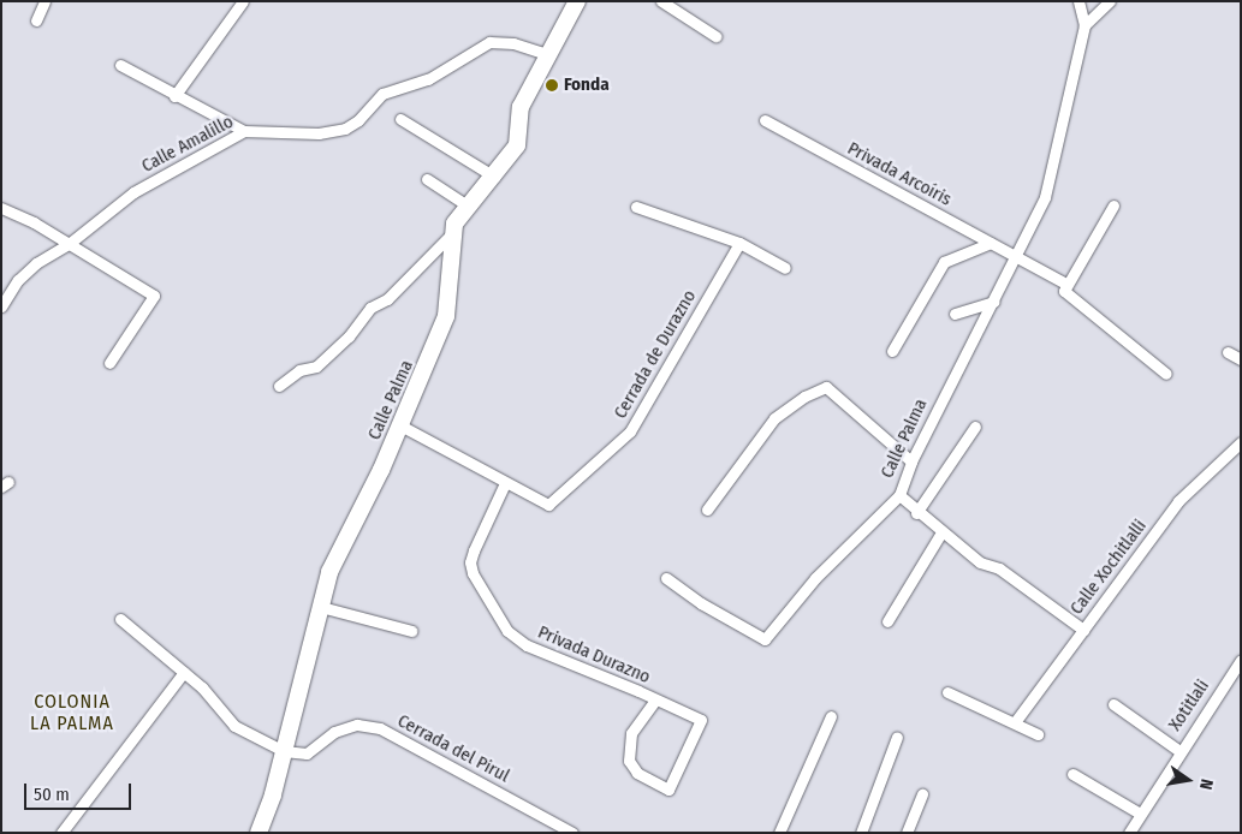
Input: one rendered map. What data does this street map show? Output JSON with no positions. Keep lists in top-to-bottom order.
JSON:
{
  "streets": {
    "street": [
      "Calle Amalillo",
      "Privada Arcoíris",
      "Cerrada de Durazno",
      "Calle Palma",
      "Calle Xochitlalli",
      "Privada Durazno",
      "Xotitlali",
      "Cerrada del Pirul"
    ]
  },
  "crossings": [
    ["Calle Amalillo", "Calle Palma"],
    ["Privada Arcoíris", "Calle Palma"],
    ["Cerrada de Durazno", "Calle Palma"],
    ["Cerrada de Durazno", "Privada Durazno"],
    ["Calle Palma", "Calle Xochitlalli"],
    ["Calle Palma", "Cerrada del Pirul"]
  ],
  "districts": ["COLONIA LA PALMA"],
  "places": ["Fonda"],
  "scale_bar": "50 m",
  "north": "right"
}
